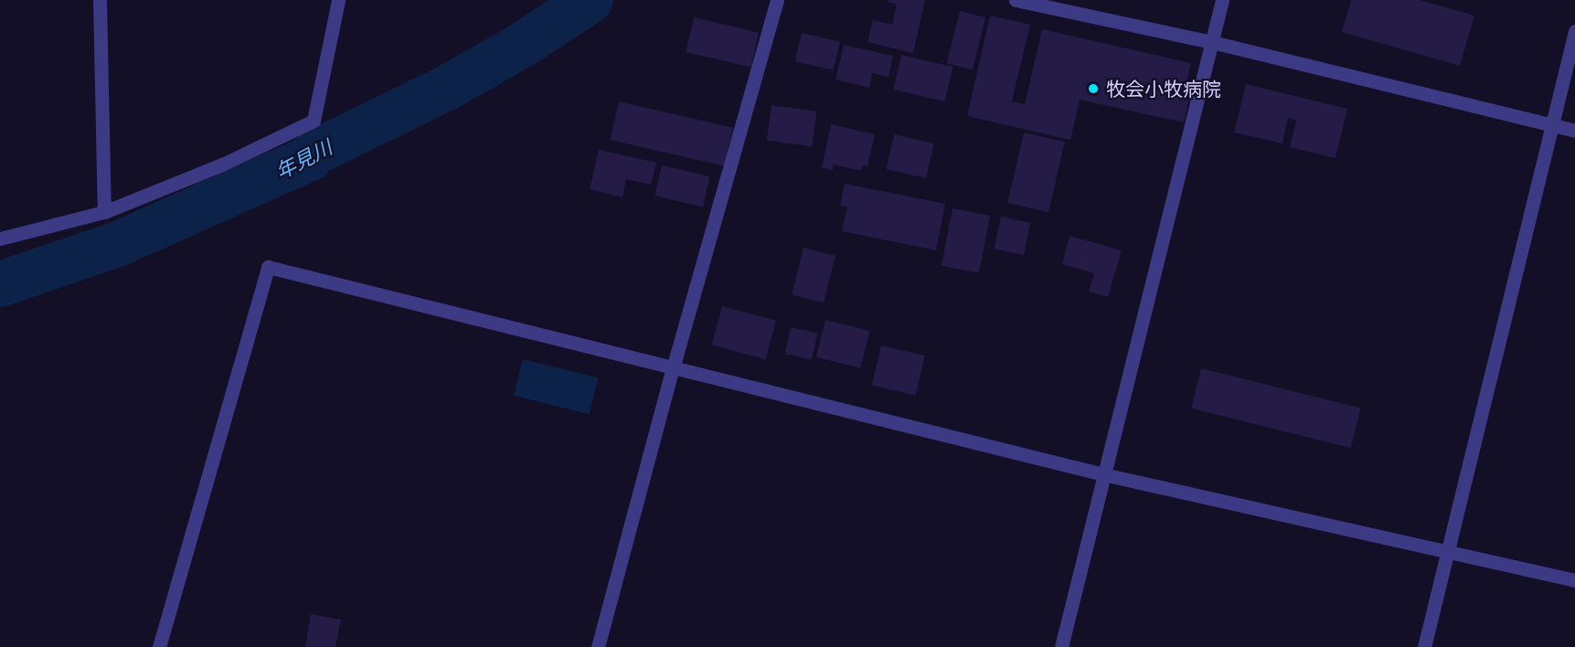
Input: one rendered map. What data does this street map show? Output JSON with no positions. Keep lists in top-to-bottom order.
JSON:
{
  "water": ["年見川"],
  "places": ["牧会小牧病院"]
}
